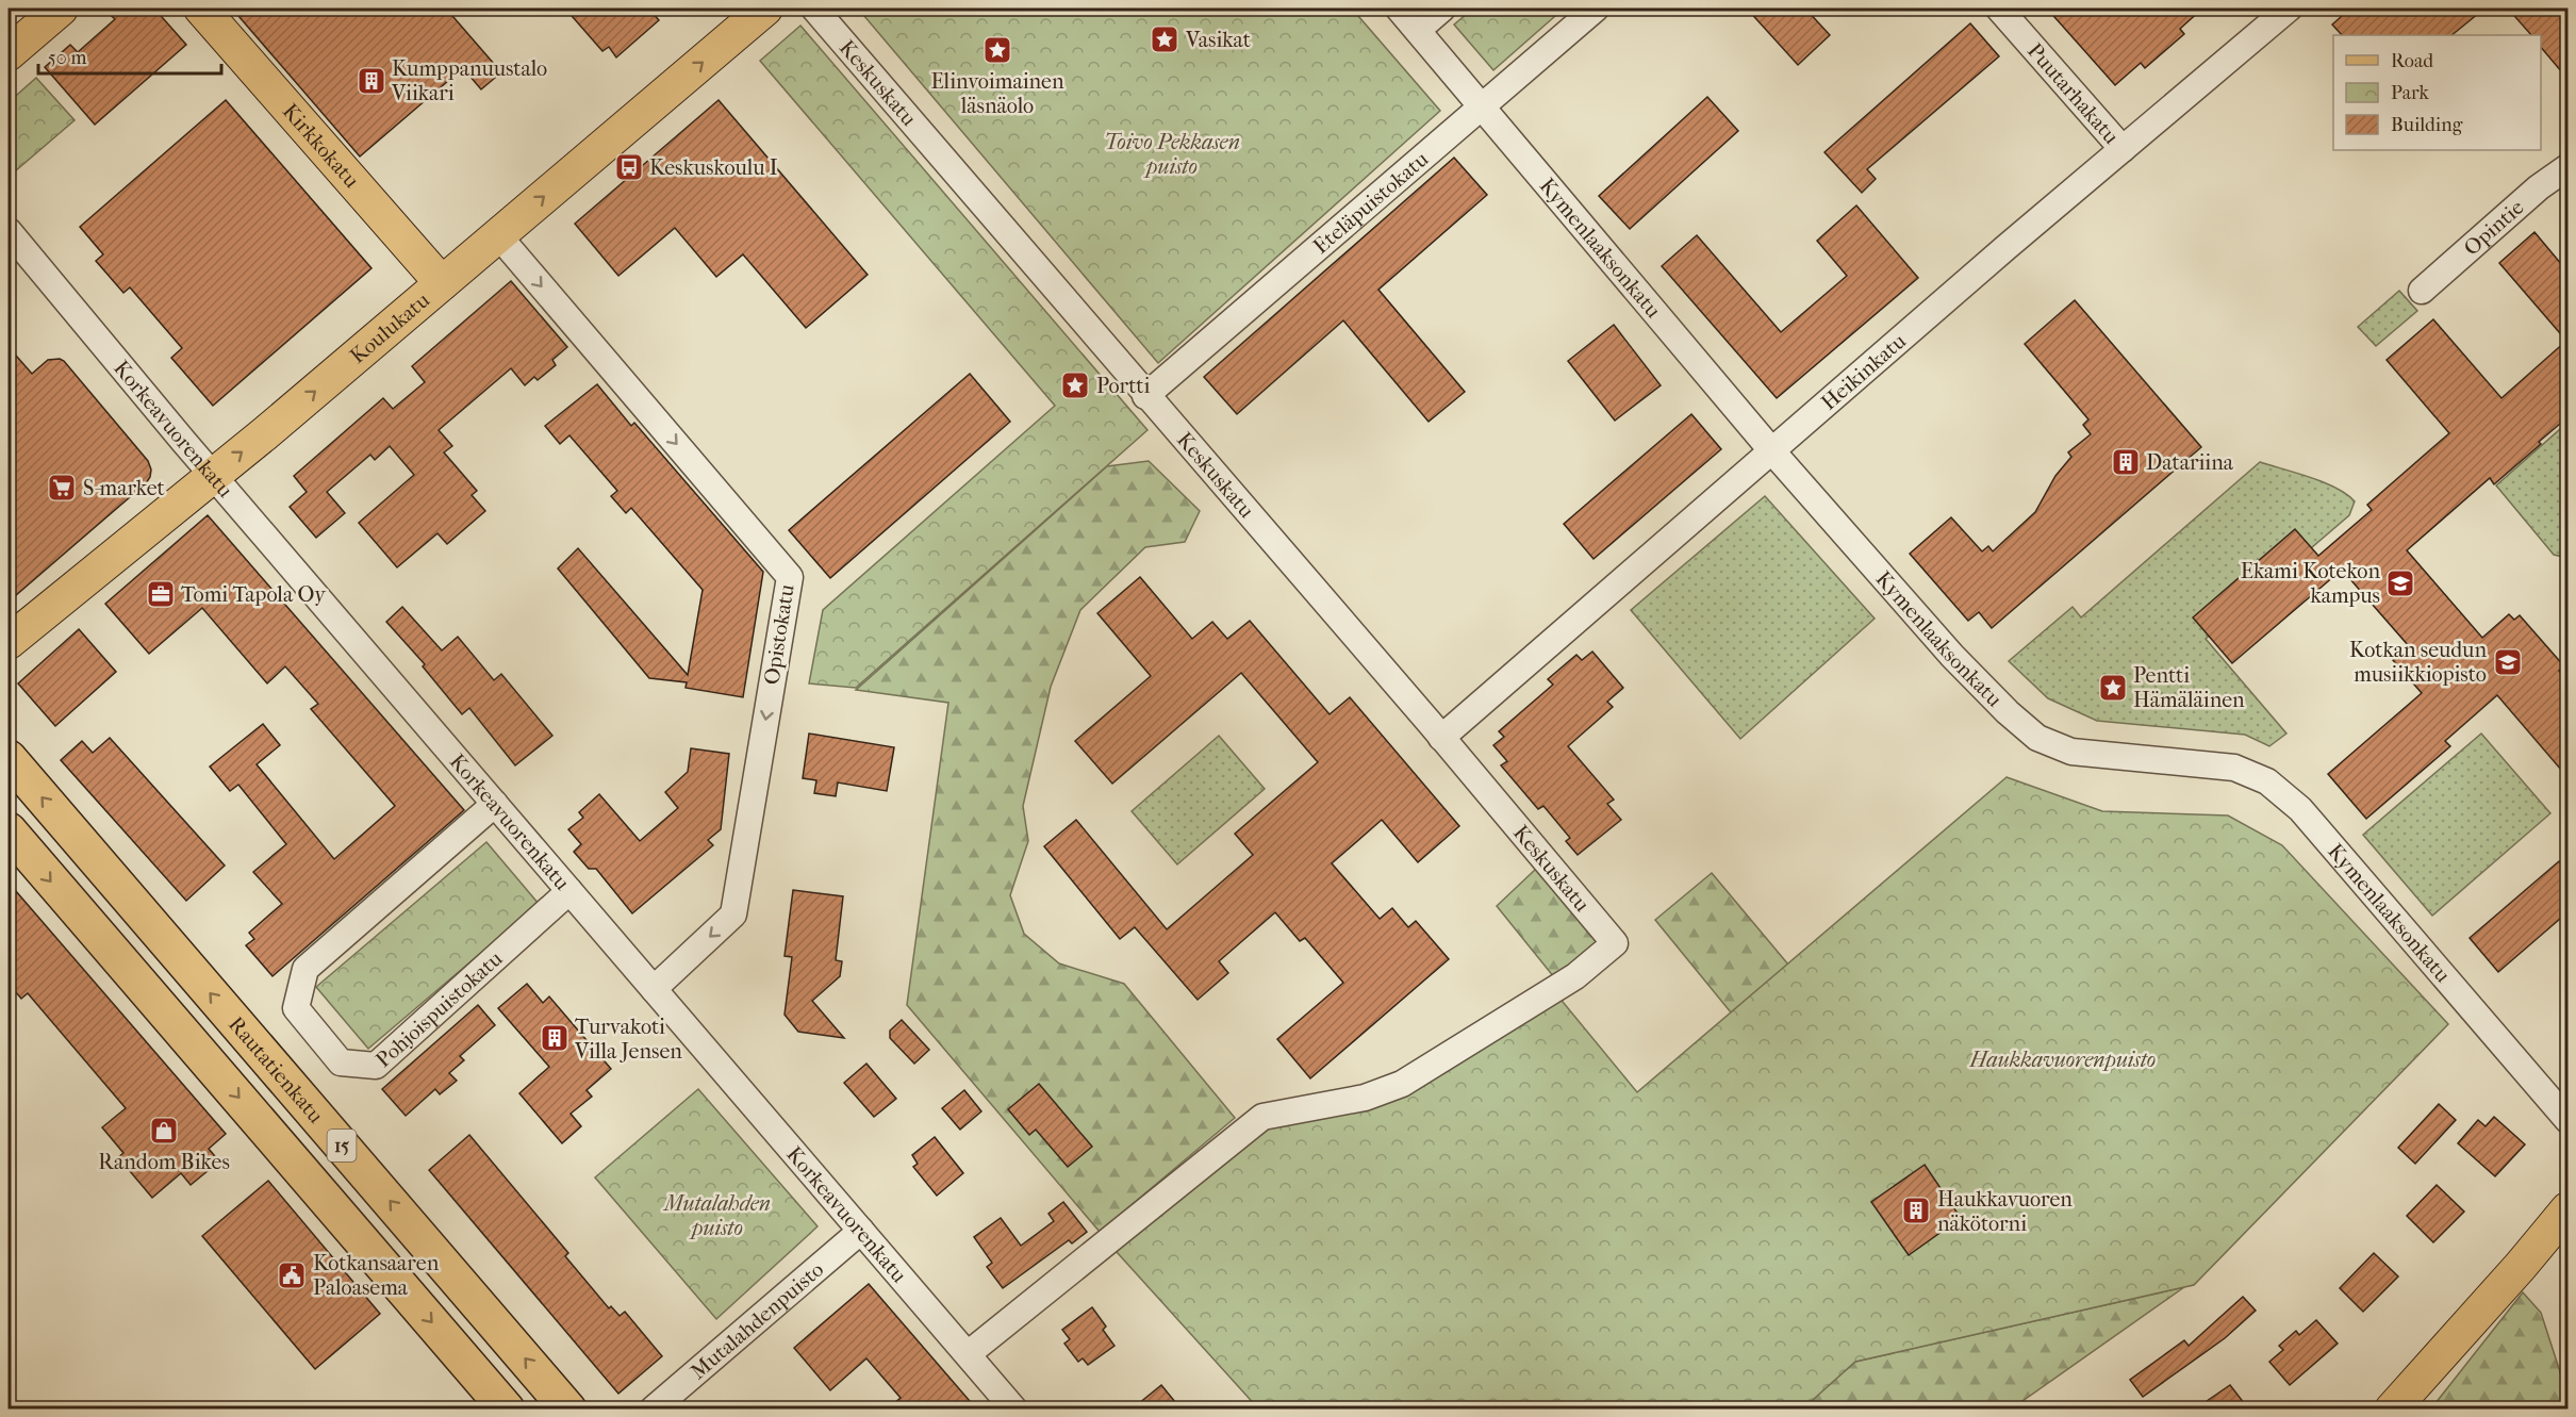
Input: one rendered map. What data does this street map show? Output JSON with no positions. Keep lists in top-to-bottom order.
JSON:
{
  "streets": {
    "highway": ["Rautatienkatu", "15"],
    "main road": ["Kirkkokatu", "Koulukatu"],
    "street": [
      "Keskuskatu",
      "Puutarhakatu",
      "Eteläpuistokatu",
      "Opintie",
      "Kymenlaaksonkatu",
      "Heikinkatu",
      "Korkeavuorenkatu",
      "Opistokatu",
      "Pohjoispuistokatu",
      "Mutalahdenpuisto"
    ]
  },
  "crossings": [
    ["Keskuskatu", "Eteläpuistokatu"],
    ["Keskuskatu", "Heikinkatu"],
    ["Keskuskatu", "Korkeavuorenkatu"],
    ["Puutarhakatu", "Heikinkatu"],
    ["Kirkkokatu", "Koulukatu"],
    ["Eteläpuistokatu", "Kymenlaaksonkatu"],
    ["Kymenlaaksonkatu", "Heikinkatu"],
    ["Koulukatu", "Korkeavuorenkatu"],
    ["Koulukatu", "Opistokatu"],
    ["Korkeavuorenkatu", "Opistokatu"],
    ["Korkeavuorenkatu", "Pohjoispuistokatu"],
    ["Korkeavuorenkatu", "Mutalahdenpuisto"]
  ],
  "one_way": ["Koulukatu", "Opistokatu"],
  "parks": ["Toivo Pekkasen puisto", "Haukkavuorenpuisto", "Mutalahden puisto"],
  "places": {
    "place": [
      "Vasikat",
      "Elinvoimainen läsnäolo",
      "Portti",
      "Pentti Hämäläinen"
    ],
    "building": [
      "Kumppanuustalo Viikari",
      "Datariina",
      "Turvakoti Villa Jensen",
      "Haukkavuoren näkötorni"
    ],
    "bus stop": ["Keskuskoulu I"],
    "supermarket": ["S-market"],
    "school or university": ["Ekami Kotekon kampus", "Kotkan seudun musiikkiopisto"],
    "office": ["Tomi Tapola Oy"],
    "shop": ["Random Bikes"],
    "public building": ["Kotkansaaren Paloasema"]
  },
  "legend": ["Road", "Park", "Building"],
  "scale_bar": "50 m"
}
